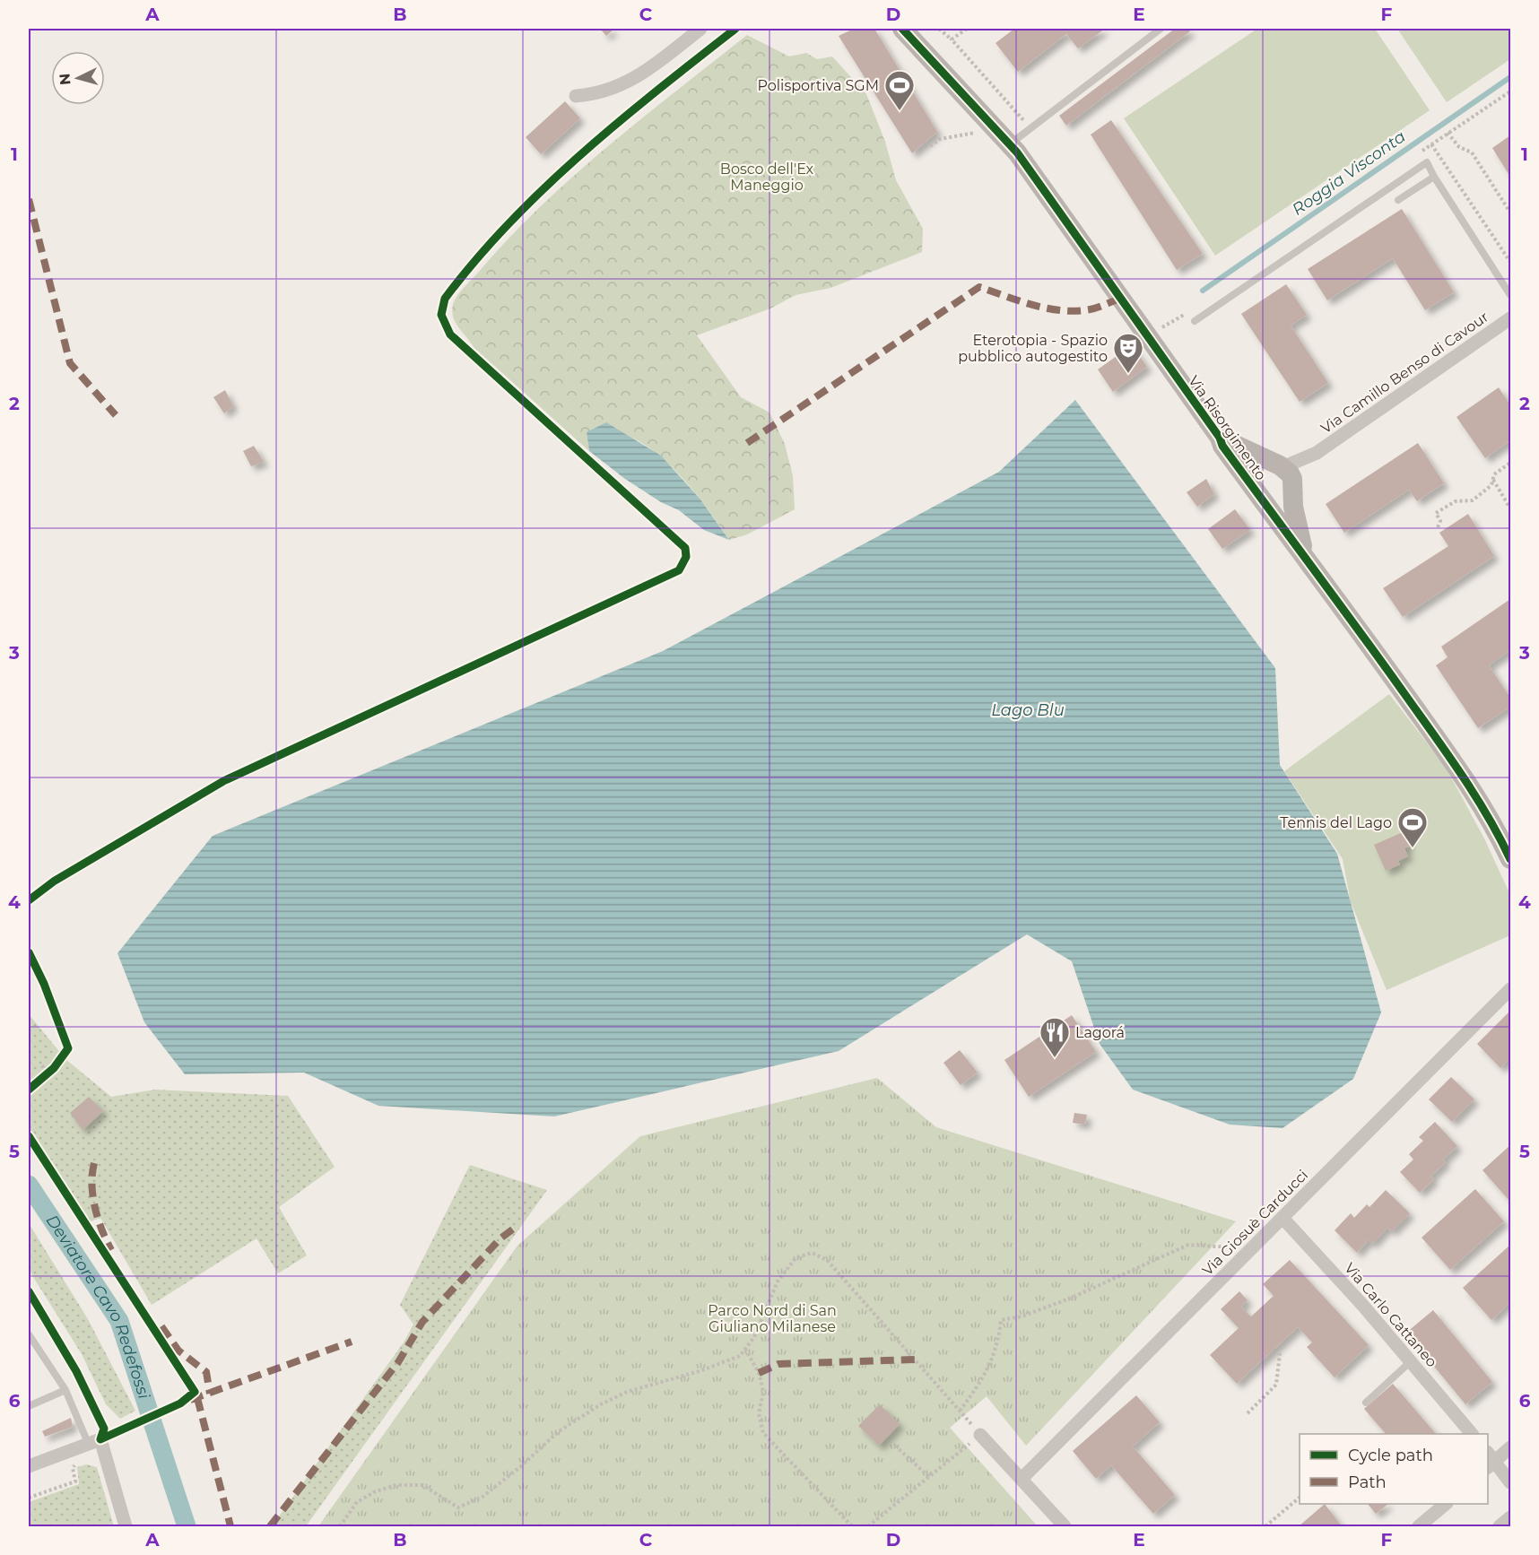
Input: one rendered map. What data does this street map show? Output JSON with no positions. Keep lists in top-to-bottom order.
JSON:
{
  "streets": {
    "street": [
      "Via Camillo Benso di Cavour",
      "Via Risorgimento",
      "Via Giosuè Carducci",
      "Via Carlo Cattaneo"
    ]
  },
  "crossings": [
    ["Via Camillo Benso di Cavour", "Via Risorgimento"],
    ["Via Giosuè Carducci", "Via Carlo Cattaneo"]
  ],
  "water": ["Roggia Visconta", "Lago Blu", "Deviatore Cavo Redefossi"],
  "parks": ["Bosco dell'Ex Maneggio", "Parco Nord di San Giuliano Milanese"],
  "places": {
    "sports": ["Polisportiva SGM", "Tennis del Lago"],
    "theatre": ["Eterotopia - Spazio pubblico autogestito"],
    "restaurant": ["Lagorá"]
  },
  "legend": ["Cycle path", "Path"],
  "north": "left",
  "grid": {
    "columns": [
      "A",
      "B",
      "C",
      "D",
      "E",
      "F"
    ],
    "rows": [
      "1",
      "2",
      "3",
      "4",
      "5",
      "6"
    ]
  }
}
